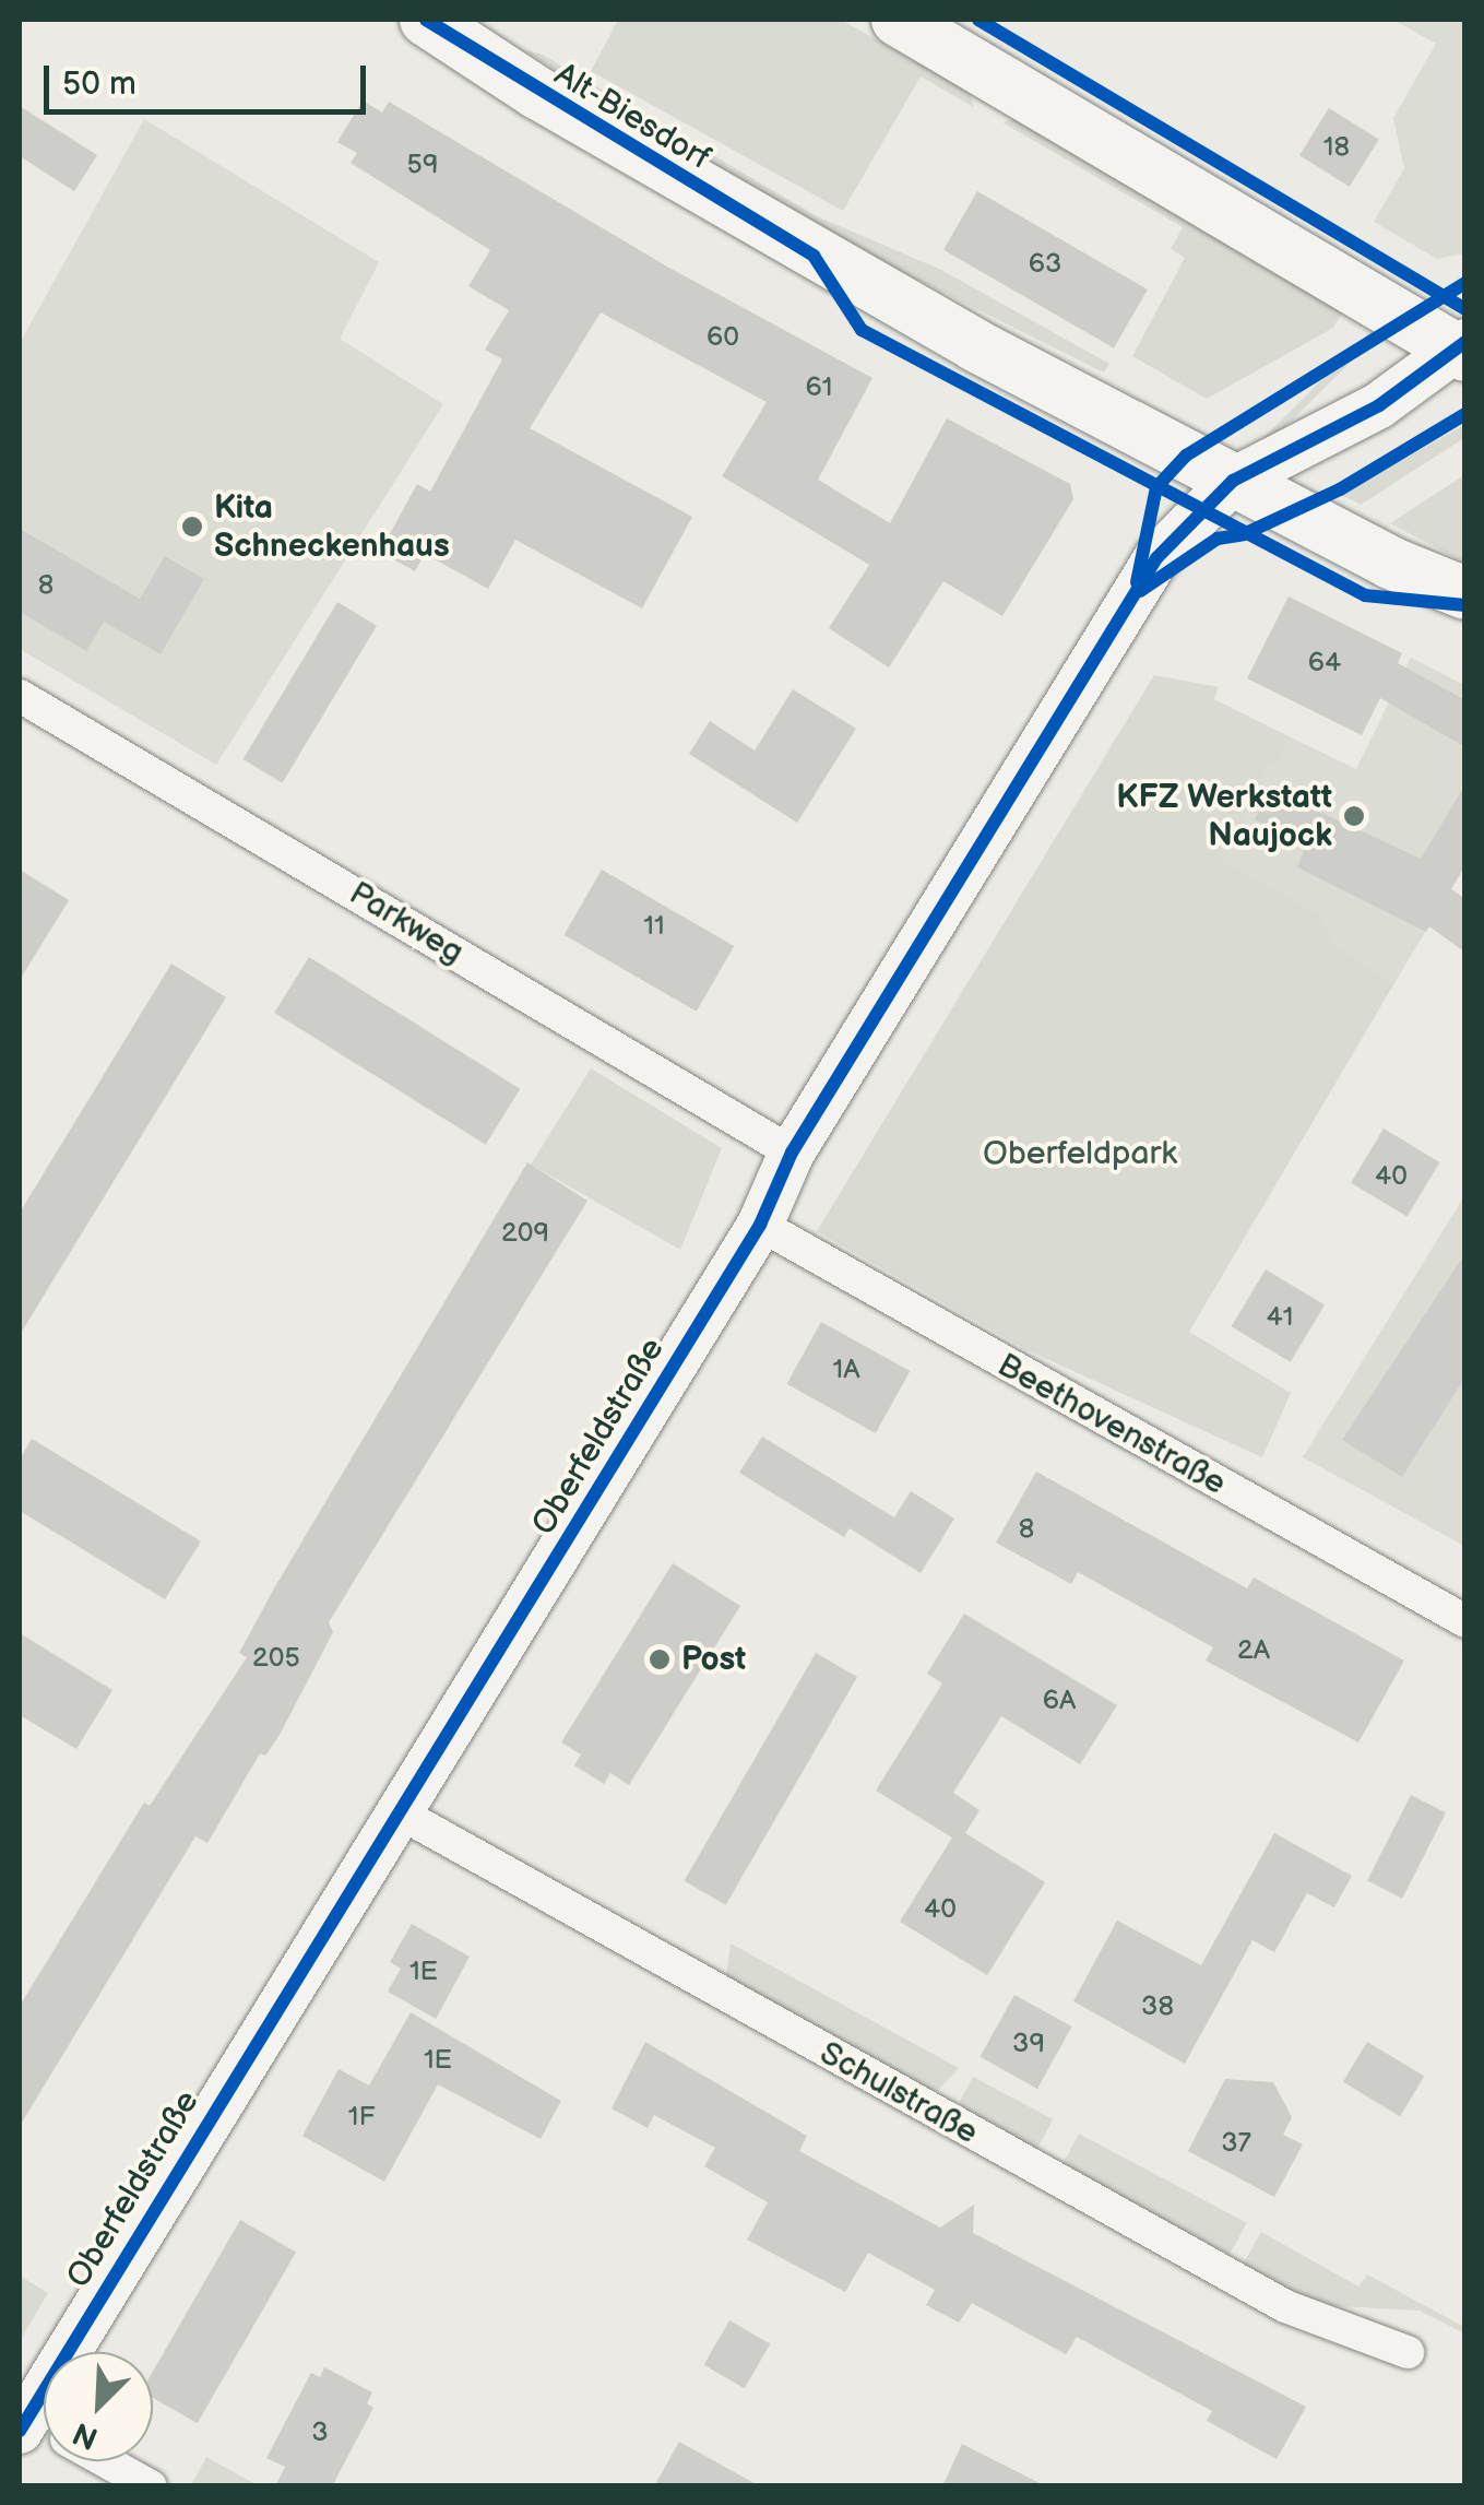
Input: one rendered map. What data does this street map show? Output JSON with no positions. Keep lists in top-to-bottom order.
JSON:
{
  "streets": {
    "main road": ["Alt-Biesdorf"],
    "street": [
      "Parkweg",
      "Beethovenstraße",
      "Oberfeldstraße",
      "Schulstraße"
    ]
  },
  "crossings": [
    ["Alt-Biesdorf", "Oberfeldstraße"],
    ["Parkweg", "Oberfeldstraße"],
    ["Beethovenstraße", "Oberfeldstraße"],
    ["Oberfeldstraße", "Schulstraße"]
  ],
  "parks": ["Oberfeldpark"],
  "places": ["Kita Schneckenhaus", "KFZ Werkstatt Naujock", "Post"],
  "house_numbers": [
    "18",
    "59",
    "63",
    "60",
    "61",
    "8",
    "64",
    "11",
    "40",
    "209",
    "41",
    "1A",
    "8",
    "2A",
    "205",
    "6A",
    "40",
    "1E",
    "38",
    "39",
    "1E",
    "1F",
    "37",
    "3"
  ],
  "scale_bar": "50 m",
  "north": "bottom left"
}
